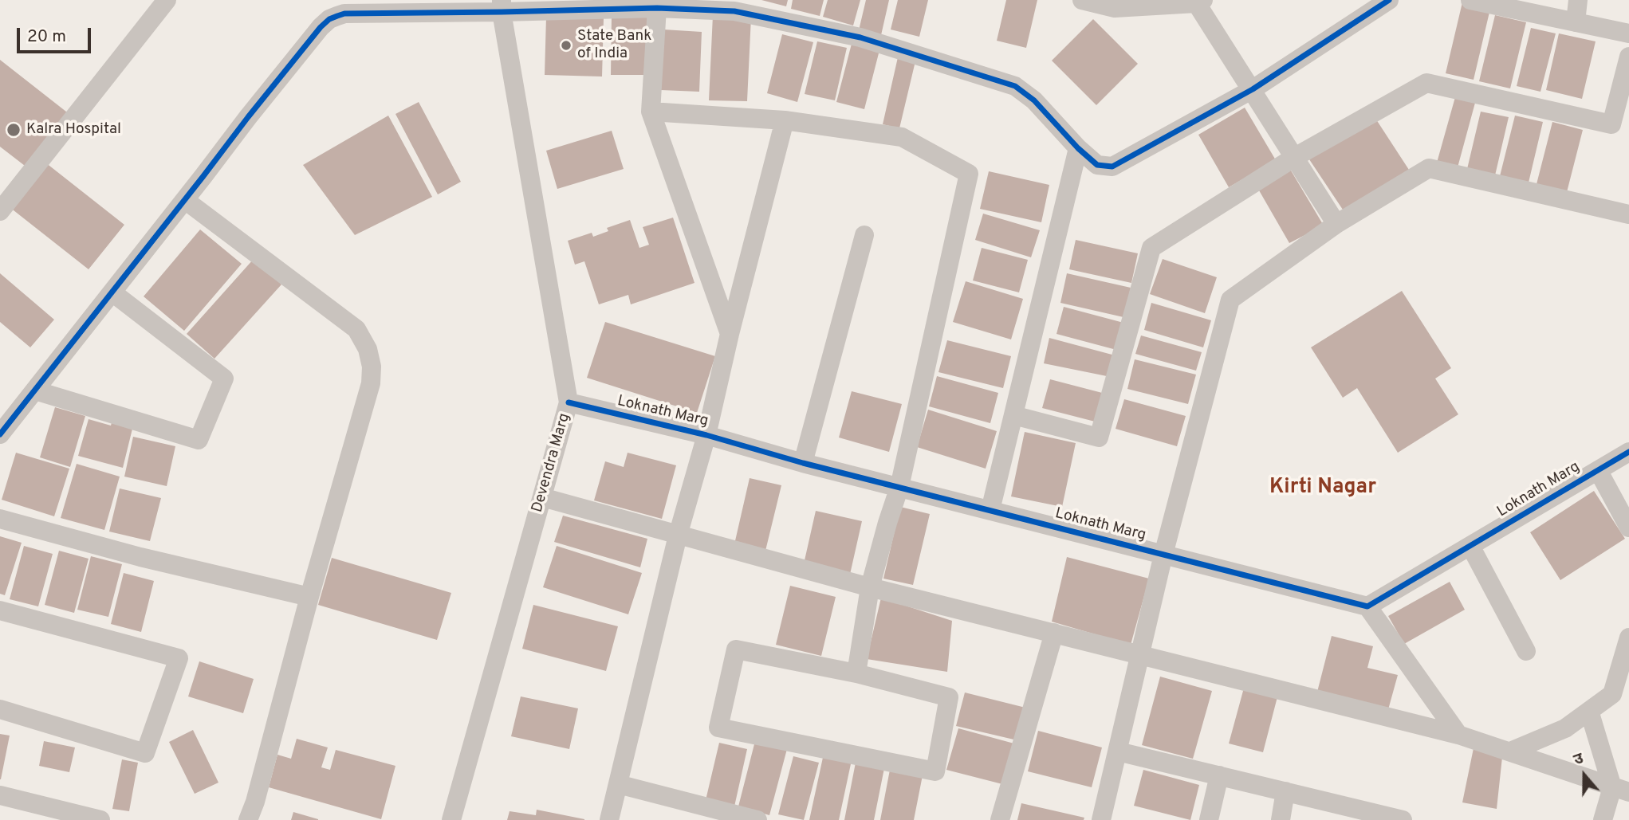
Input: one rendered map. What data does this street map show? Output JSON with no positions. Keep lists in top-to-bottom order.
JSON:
{
  "streets": {
    "street": ["Loknath Marg", "Devendra Marg"]
  },
  "crossings": [
    ["Loknath Marg", "Devendra Marg"]
  ],
  "districts": ["Kirti Nagar"],
  "places": ["State Bank of India", "Kalra Hospital"],
  "scale_bar": "20 m",
  "north": "top"
}
